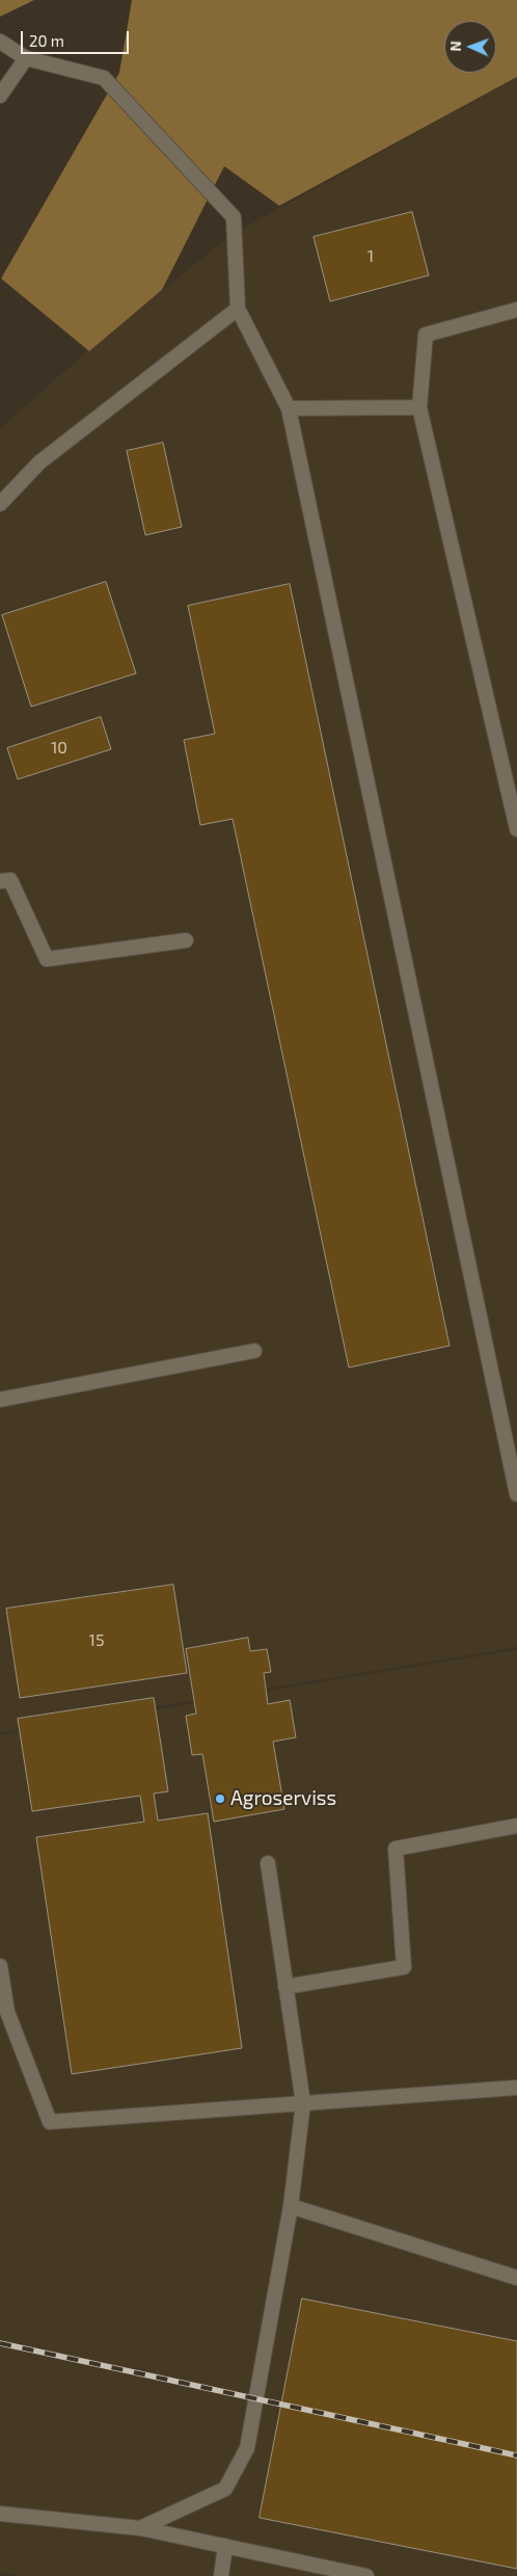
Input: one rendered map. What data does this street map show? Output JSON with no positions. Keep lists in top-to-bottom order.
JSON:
{
  "places": ["Agroserviss"],
  "house_numbers": ["1", "10", "15"],
  "scale_bar": "20 m",
  "north": "left"
}
